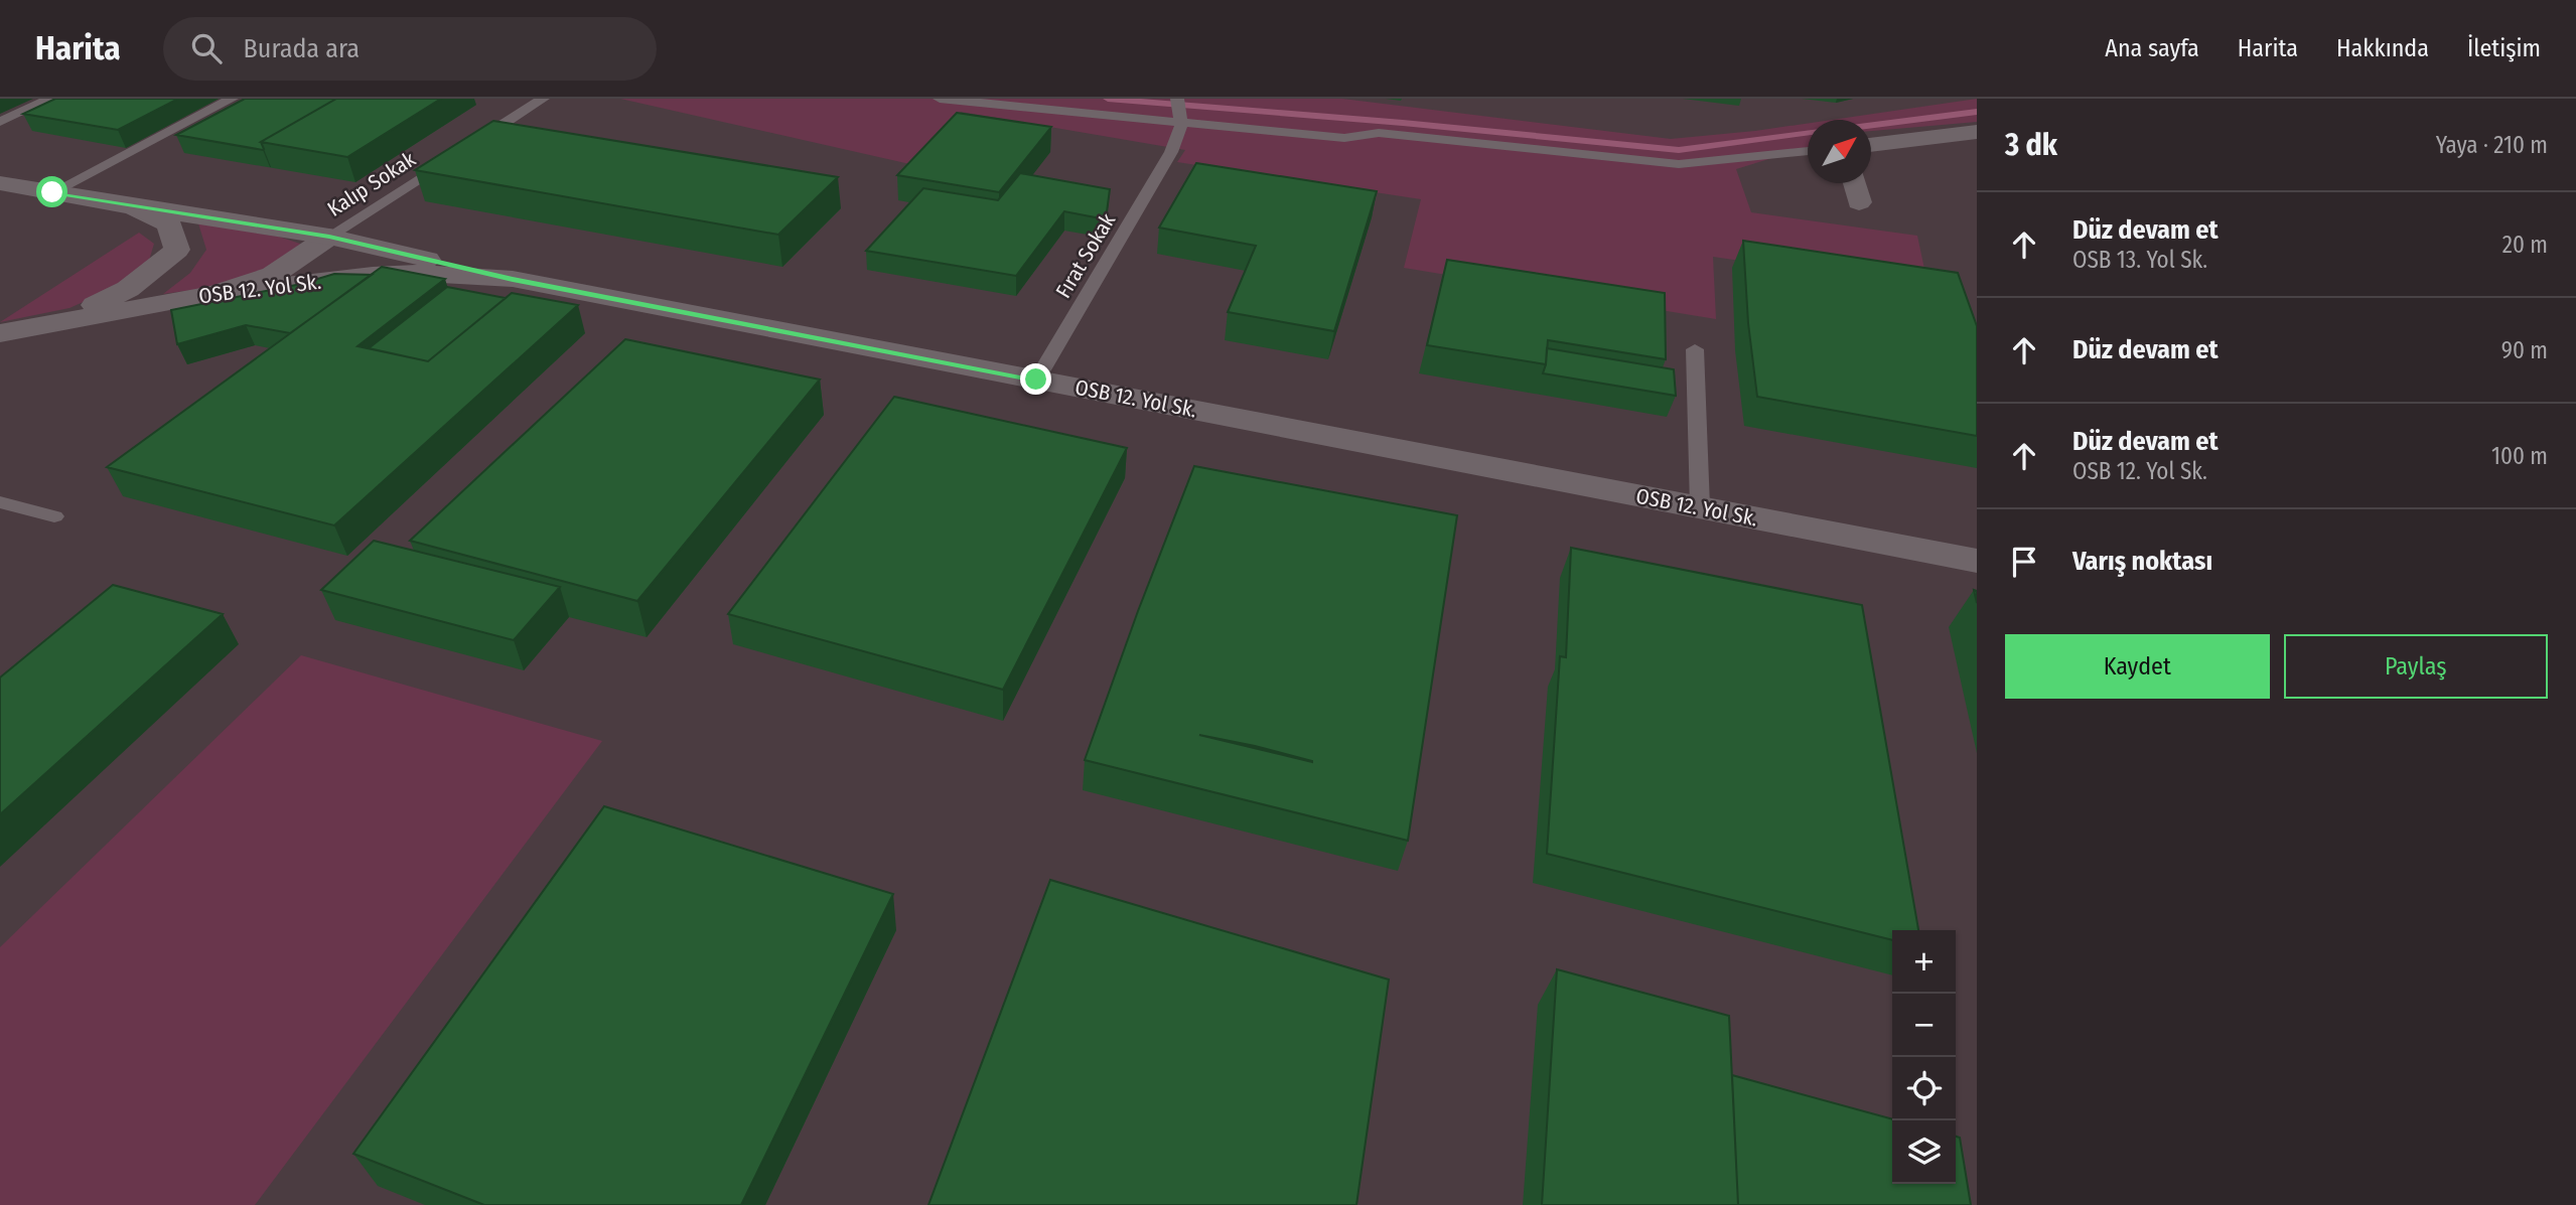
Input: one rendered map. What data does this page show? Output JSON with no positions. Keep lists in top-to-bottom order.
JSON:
{
  "streets": {
    "street": ["OSB 12. Yol Sk."],
    "lane": ["Kalıp Sokak", "Fırat Sokak"]
  },
  "crossings": [
    ["Fırat Sokak", "OSB 12. Yol Sk."]
  ],
  "north": "top right",
  "page": {
    "header": "Harita",
    "search": "Burada ara",
    "nav": [
      "Ana sayfa",
      "Harita",
      "Hakkında",
      "İletişim"
    ],
    "heading": ["3 dk", "Yaya · 210 m"],
    "list": [
      ["Düz devam et", "OSB 13. Yol Sk.", "20 m"],
      ["Düz devam et", "90 m"],
      ["Düz devam et", "OSB 12. Yol Sk.", "100 m"],
      "Varış noktası"
    ],
    "buttons": ["Kaydet", "Paylaş"],
    "map_buttons": ["+", "−"]
  }
}
